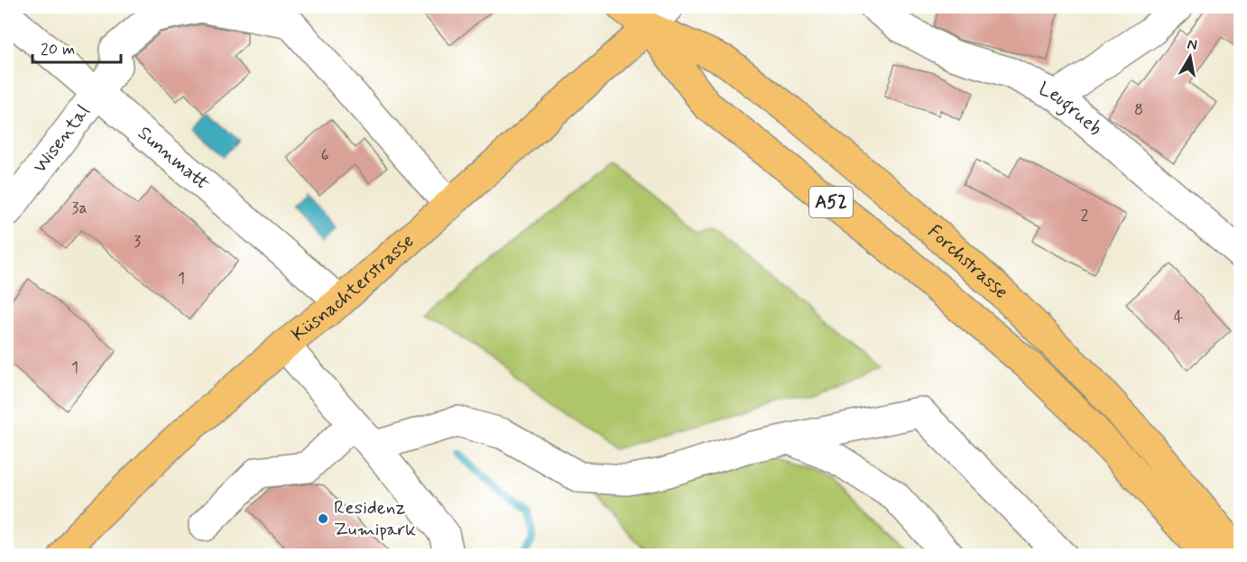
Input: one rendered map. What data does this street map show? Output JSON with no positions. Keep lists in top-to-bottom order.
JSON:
{
  "streets": {
    "main road": ["A52", "Forchstrasse", "Küsnachterstrasse"],
    "street": ["Leugrueb", "Wisental", "Sunnmatt"]
  },
  "crossings": [
    ["Wisental", "Sunnmatt"],
    ["Wisental", "Küsnachterstrasse"],
    ["Sunnmatt", "Küsnachterstrasse"],
    ["Forchstrasse", "Küsnachterstrasse"]
  ],
  "places": ["Residenz Zumipark"],
  "house_numbers": [
    "8",
    "6",
    "3a",
    "2",
    "3",
    "1",
    "4",
    "1"
  ],
  "scale_bar": "20 m",
  "north": "top"
}
